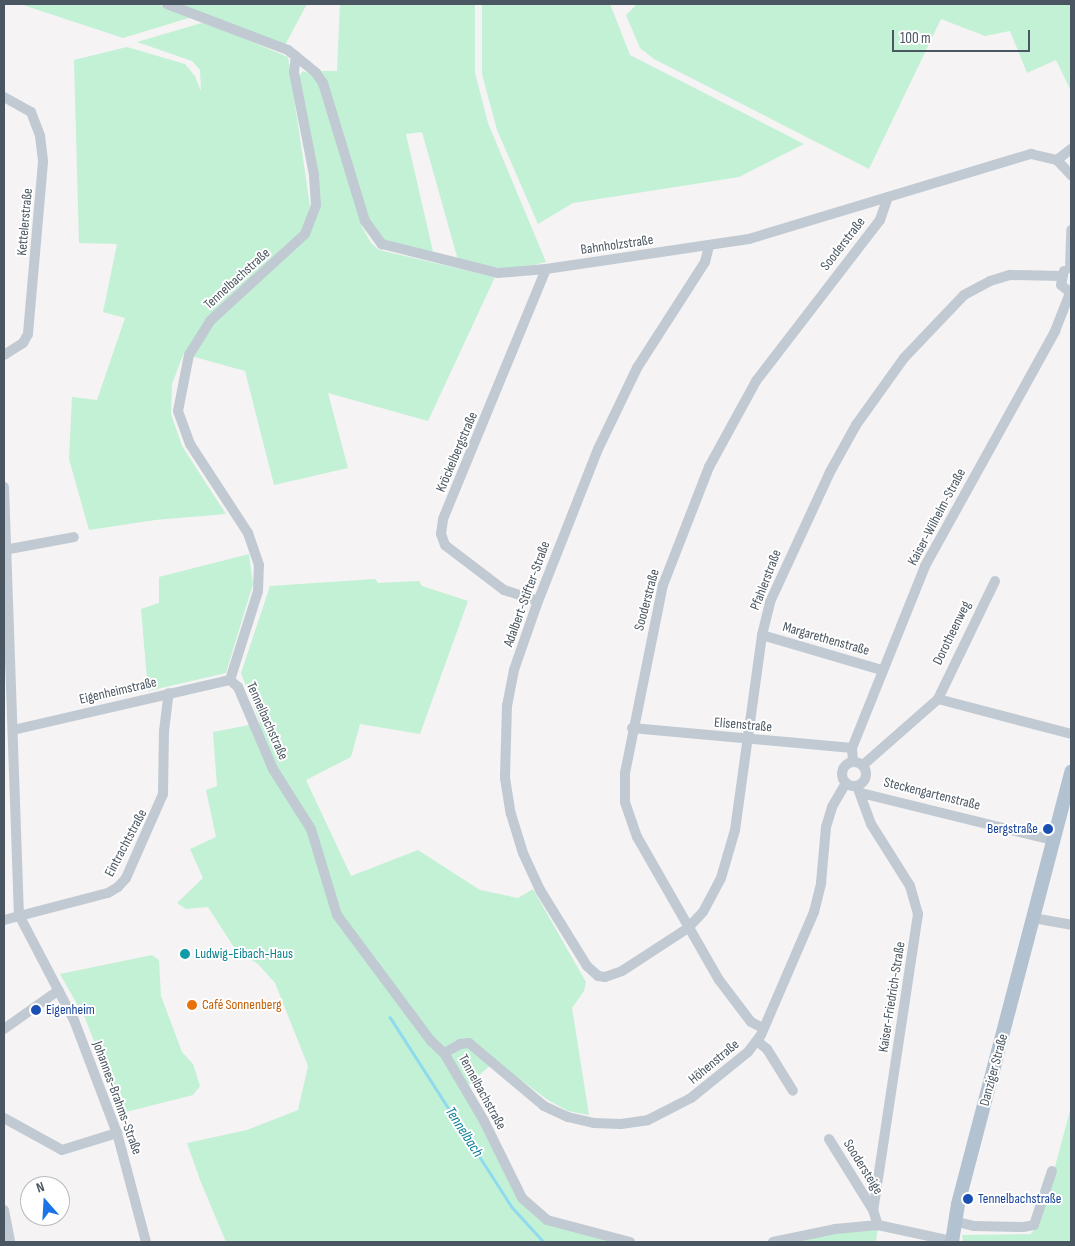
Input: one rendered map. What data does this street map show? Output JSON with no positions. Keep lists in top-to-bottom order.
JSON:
{
  "streets": {
    "main road": ["Danziger Straße"],
    "street": [
      "Kettelerstraße",
      "Sooderstraße",
      "Bahnholzstraße",
      "Tennelbachstraße",
      "Kröckelbergstraße",
      "Kaiser-Wilhelm-Straße",
      "Pfahlerstraße",
      "Adalbert-Stifter-Straße",
      "Dorotheenweg",
      "Margarethenstraße",
      "Eigenheimstraße",
      "Elisenstraße",
      "Steckengartenstraße",
      "Eintrachtstraße",
      "Kaiser-Friedrich-Straße",
      "Höhenstraße",
      "Johannes-Brahms-Straße",
      "Soodersteige"
    ]
  },
  "crossings": [
    ["Sooderstraße", "Bahnholzstraße"],
    ["Sooderstraße", "Pfahlerstraße"],
    ["Sooderstraße", "Elisenstraße"],
    ["Sooderstraße", "Höhenstraße"],
    ["Bahnholzstraße", "Tennelbachstraße"],
    ["Bahnholzstraße", "Kröckelbergstraße"],
    ["Bahnholzstraße", "Adalbert-Stifter-Straße"],
    ["Tennelbachstraße", "Eigenheimstraße"],
    ["Tennelbachstraße", "Höhenstraße"],
    ["Kröckelbergstraße", "Adalbert-Stifter-Straße"],
    ["Kaiser-Wilhelm-Straße", "Margarethenstraße"],
    ["Kaiser-Wilhelm-Straße", "Elisenstraße"],
    ["Kaiser-Wilhelm-Straße", "Höhenstraße"],
    ["Pfahlerstraße", "Adalbert-Stifter-Straße"],
    ["Pfahlerstraße", "Margarethenstraße"],
    ["Pfahlerstraße", "Elisenstraße"],
    ["Eigenheimstraße", "Eintrachtstraße"],
    ["Steckengartenstraße", "Kaiser-Friedrich-Straße"],
    ["Steckengartenstraße", "Höhenstraße"],
    ["Steckengartenstraße", "Danziger Straße"],
    ["Eintrachtstraße", "Johannes-Brahms-Straße"],
    ["Kaiser-Friedrich-Straße", "Soodersteige"]
  ],
  "water": ["Tennelbach"],
  "places": [
    "Bergstraße",
    "Ludwig-Eibach-Haus",
    "Café Sonnenberg",
    "Eigenheim",
    "Tennelbachstraße"
  ],
  "scale_bar": "100 m",
  "north": "top"
}
